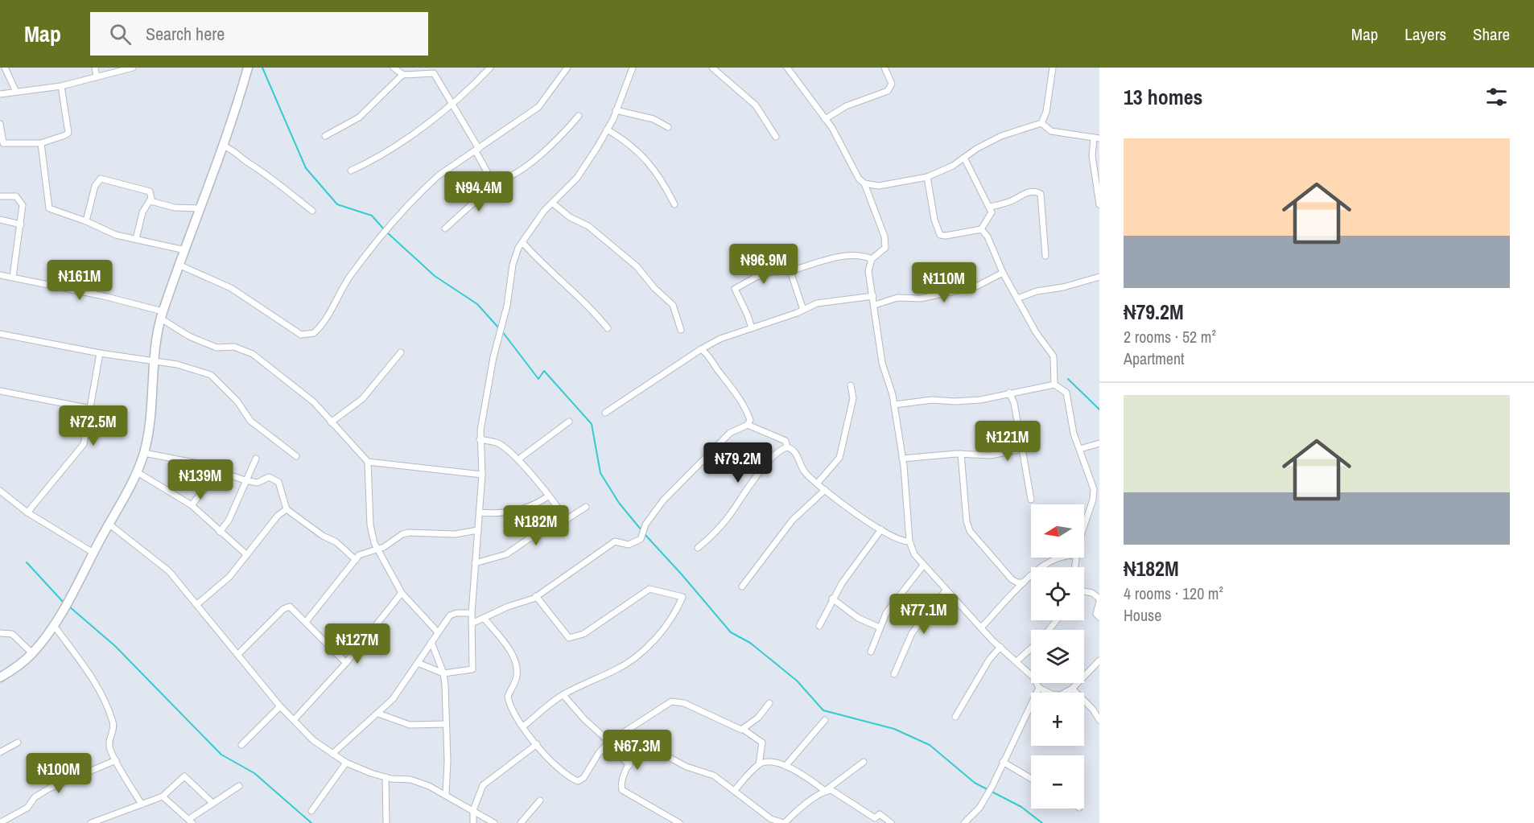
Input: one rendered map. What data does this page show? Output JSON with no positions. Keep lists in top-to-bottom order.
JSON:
{
  "north": "left",
  "page": {
    "header": "Map",
    "search": "Search here",
    "nav": ["Map", "Layers", "Share"],
    "heading": "13 homes",
    "list": [
      {
        "name": "₦79.2M",
        "note": "2 rooms · 52 m² · Apartment"
      },
      {
        "name": "₦182M",
        "note": "4 rooms · 120 m² · House"
      }
    ],
    "price": [
      "₦94.4M",
      "₦96.9M",
      "₦161M",
      "₦110M",
      "₦72.5M",
      "₦121M",
      "₦79.2M",
      "₦139M",
      "₦182M",
      "₦77.1M",
      "₦127M",
      "₦67.3M",
      "₦100M"
    ],
    "map_buttons": ["+", "−"]
  }
}
